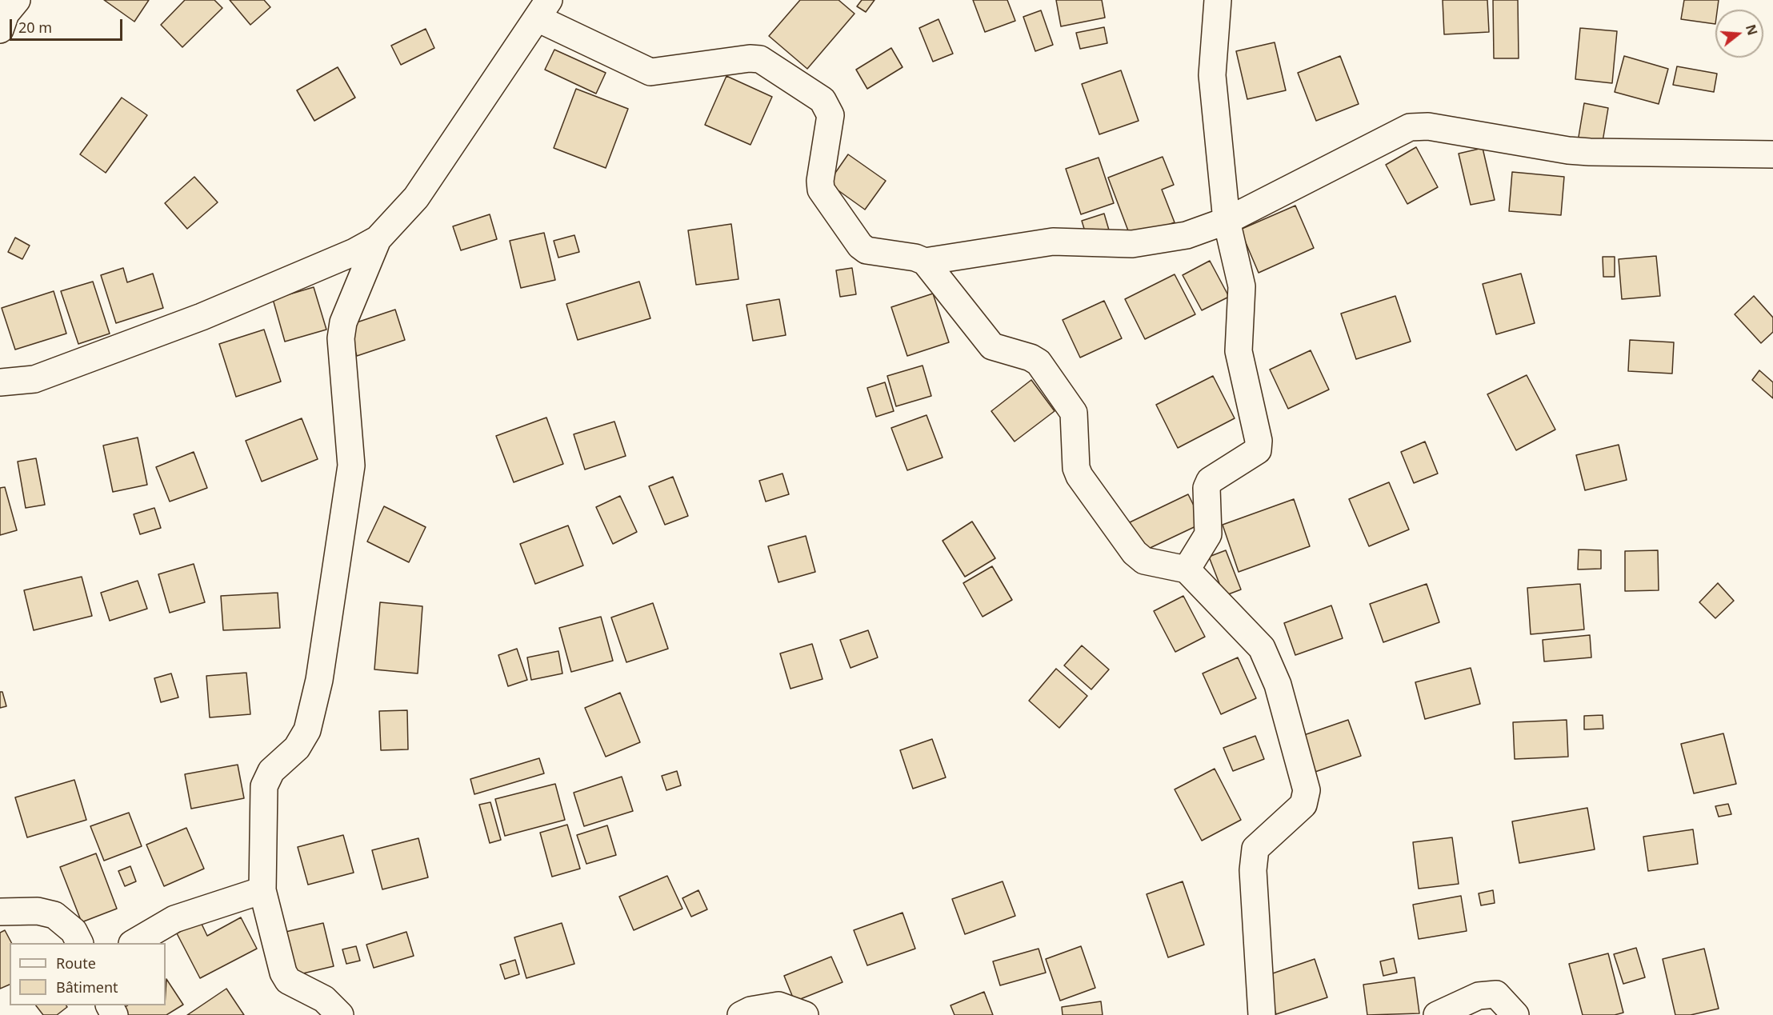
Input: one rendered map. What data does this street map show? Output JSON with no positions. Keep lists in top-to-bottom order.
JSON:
{
  "legend": ["Route", "Bâtiment"],
  "scale_bar": "20 m",
  "north": "right"
}
